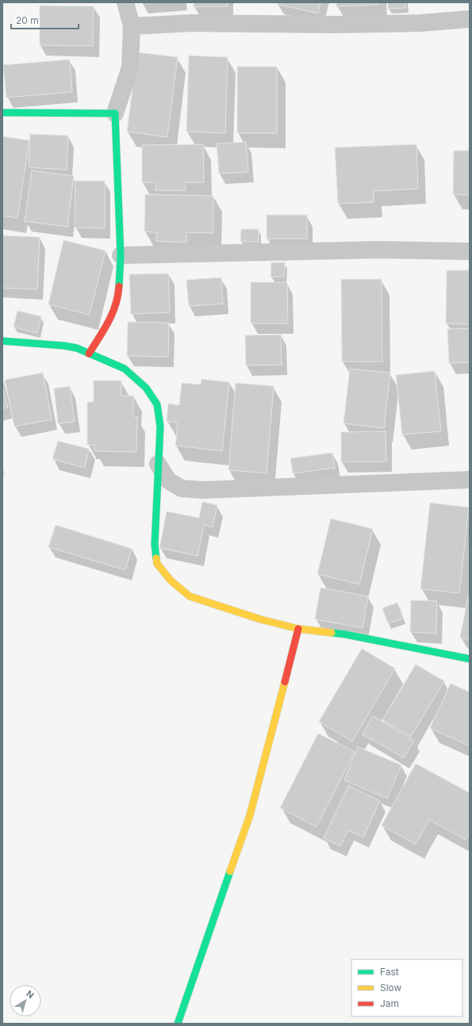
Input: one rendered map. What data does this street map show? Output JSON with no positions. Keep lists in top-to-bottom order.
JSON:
{
  "legend": ["Fast", "Slow", "Jam"],
  "scale_bar": "20 m",
  "north": "top right"
}
